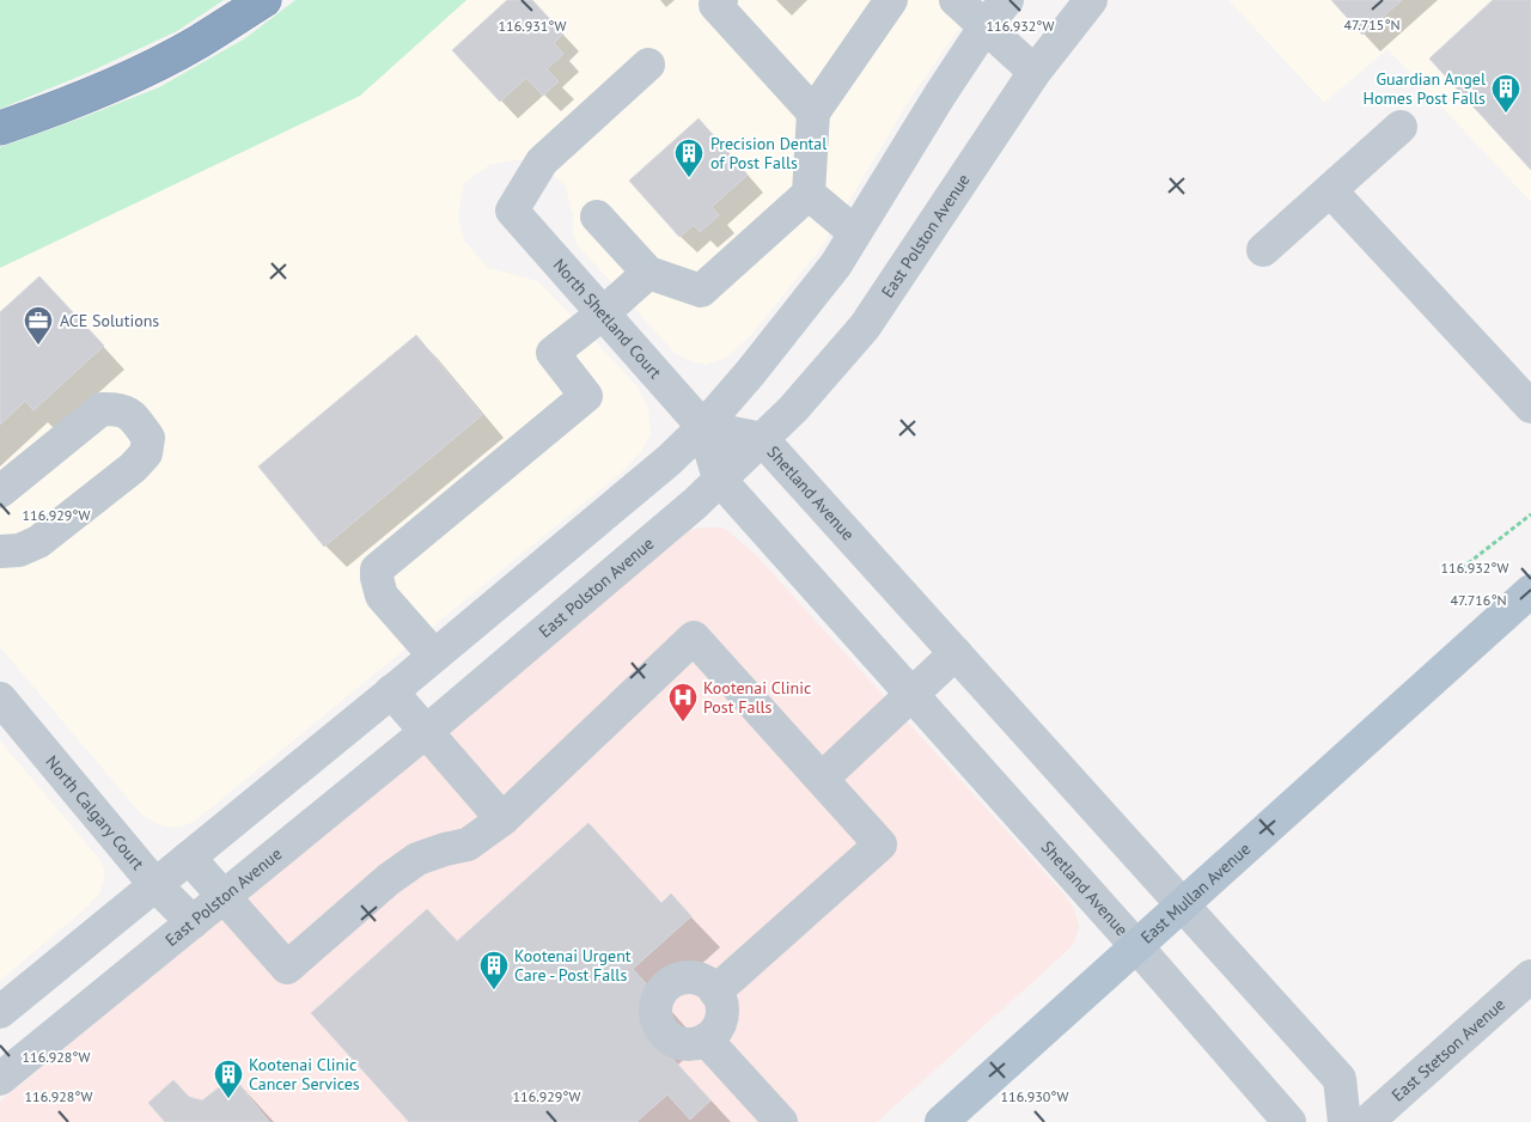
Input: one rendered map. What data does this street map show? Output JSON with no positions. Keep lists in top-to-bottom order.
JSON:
{
  "streets": {
    "main road": ["East Mullan Avenue"],
    "street": [
      "East Polston Avenue",
      "North Shetland Court",
      "Shetland Avenue",
      "North Calgary Court",
      "East Stetson Avenue"
    ]
  },
  "crossings": [
    ["East Polston Avenue", "Shetland Avenue"],
    ["East Polston Avenue", "North Calgary Court"],
    ["North Shetland Court", "Shetland Avenue"],
    ["Shetland Avenue", "East Mullan Avenue"]
  ],
  "places": {
    "building": [
      "Guardian Angel Homes Post Falls",
      "Precision Dental of Post Falls",
      "Kootenai Urgent Care - Post Falls",
      "Kootenai Clinic Cancer Services"
    ],
    "office": ["ACE Solutions"],
    "hospital": ["Kootenai Clinic Post Falls"]
  },
  "coordinates": [
    "47.715°N",
    "116.931°W",
    "116.932°W",
    "116.929°W",
    "47.716°N",
    "116.928°W",
    "116.930°W"
  ]
}
